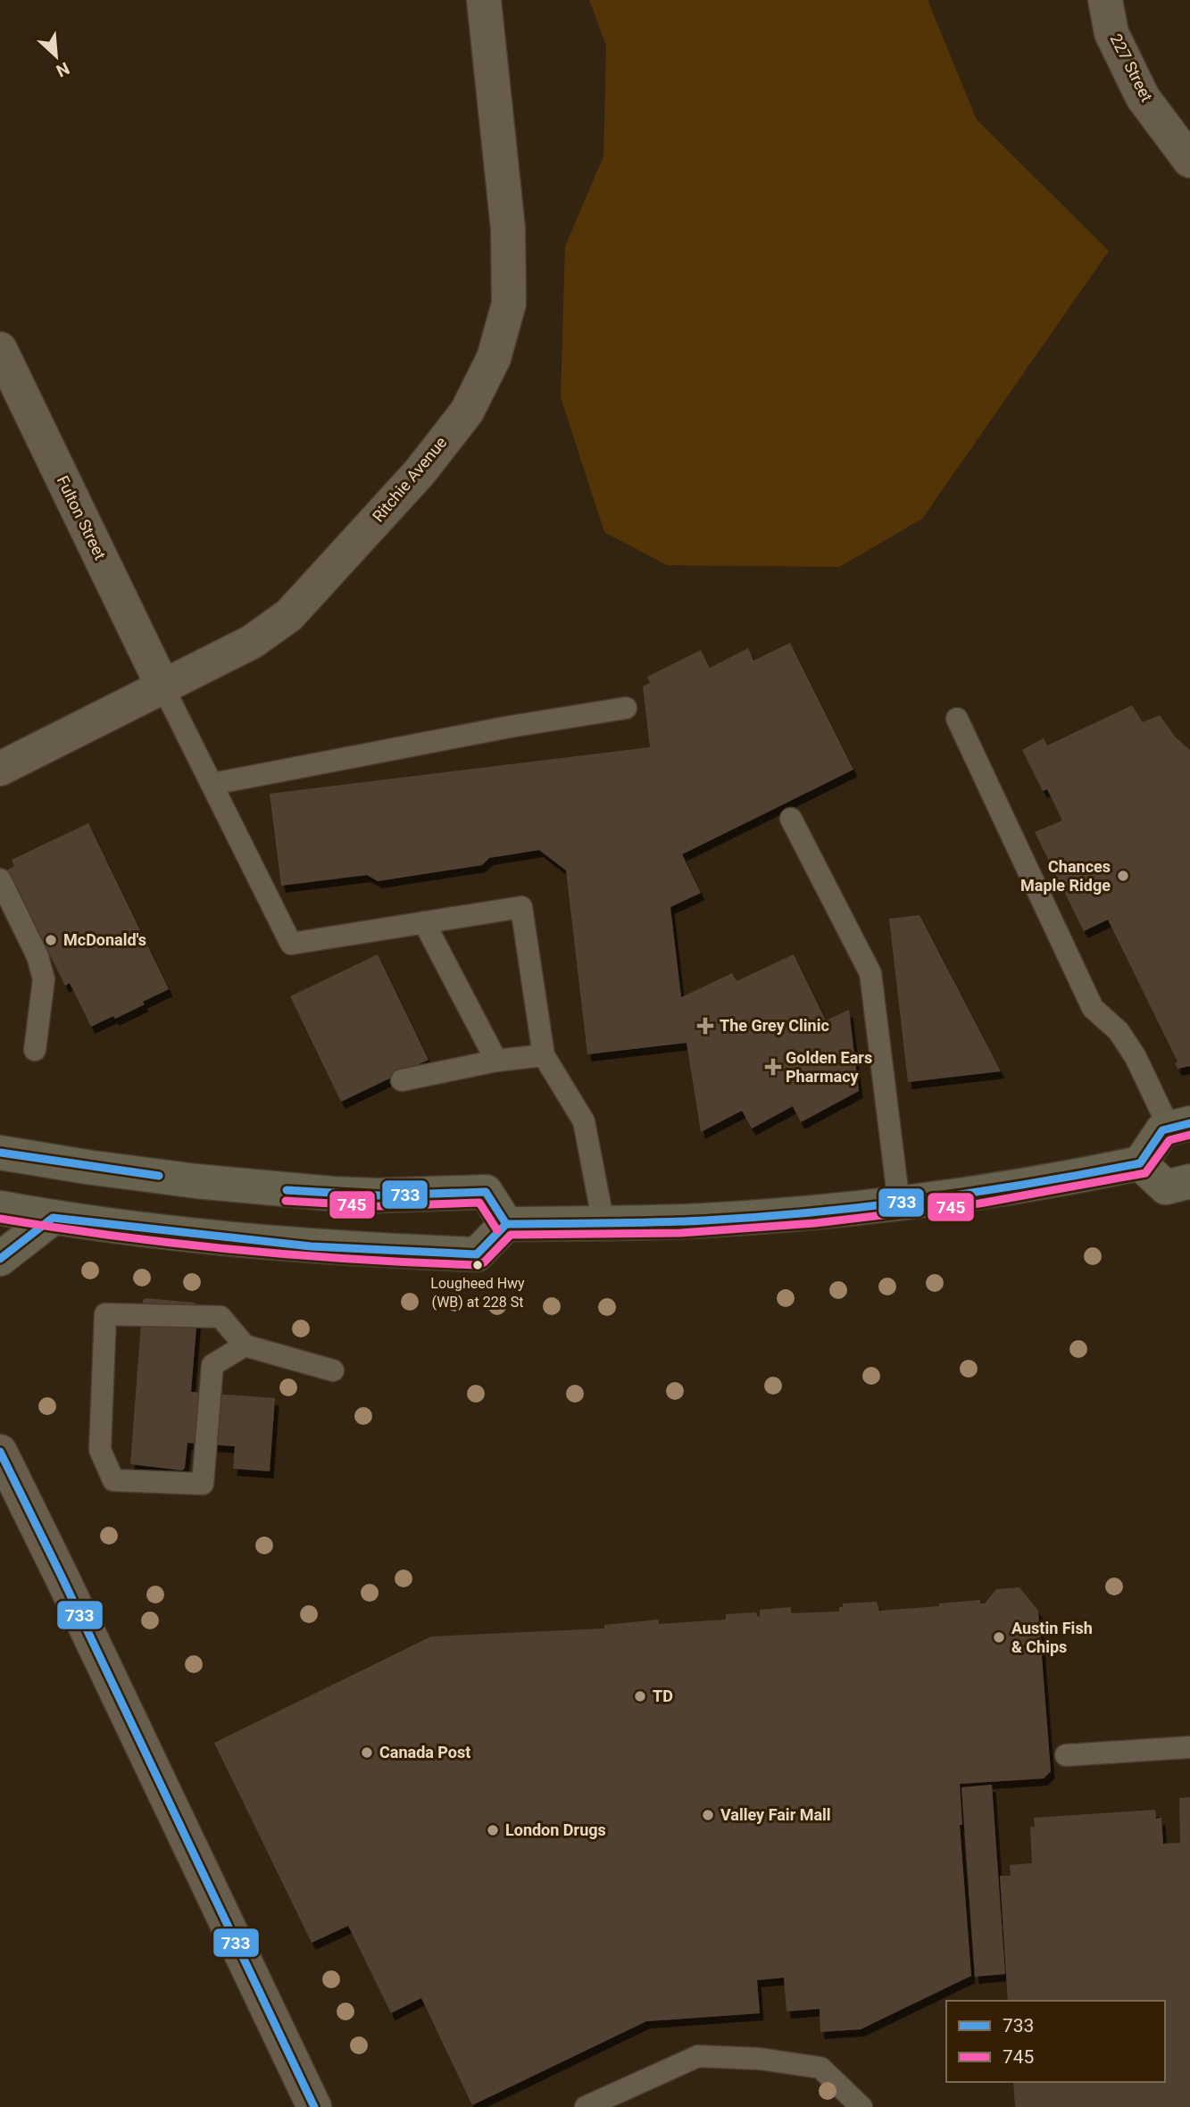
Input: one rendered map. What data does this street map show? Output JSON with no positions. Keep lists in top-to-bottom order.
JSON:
{
  "streets": {
    "street": ["227 Street", "Ritchie Avenue", "Fulton Street"]
  },
  "crossings": [
    ["Ritchie Avenue", "Fulton Street"]
  ],
  "places": {
    "other": [
      "Chances Maple Ridge",
      "McDonald's",
      "Lougheed Hwy (WB) at 228 St",
      "Austin Fish & Chips",
      "TD",
      "Canada Post",
      "Valley Fair Mall",
      "London Drugs"
    ],
    "health": ["The Grey Clinic", "Golden Ears Pharmacy"]
  },
  "lines": ["transit line 733", "transit line 745"],
  "legend": ["733", "745"],
  "north": "bottom right"
}
